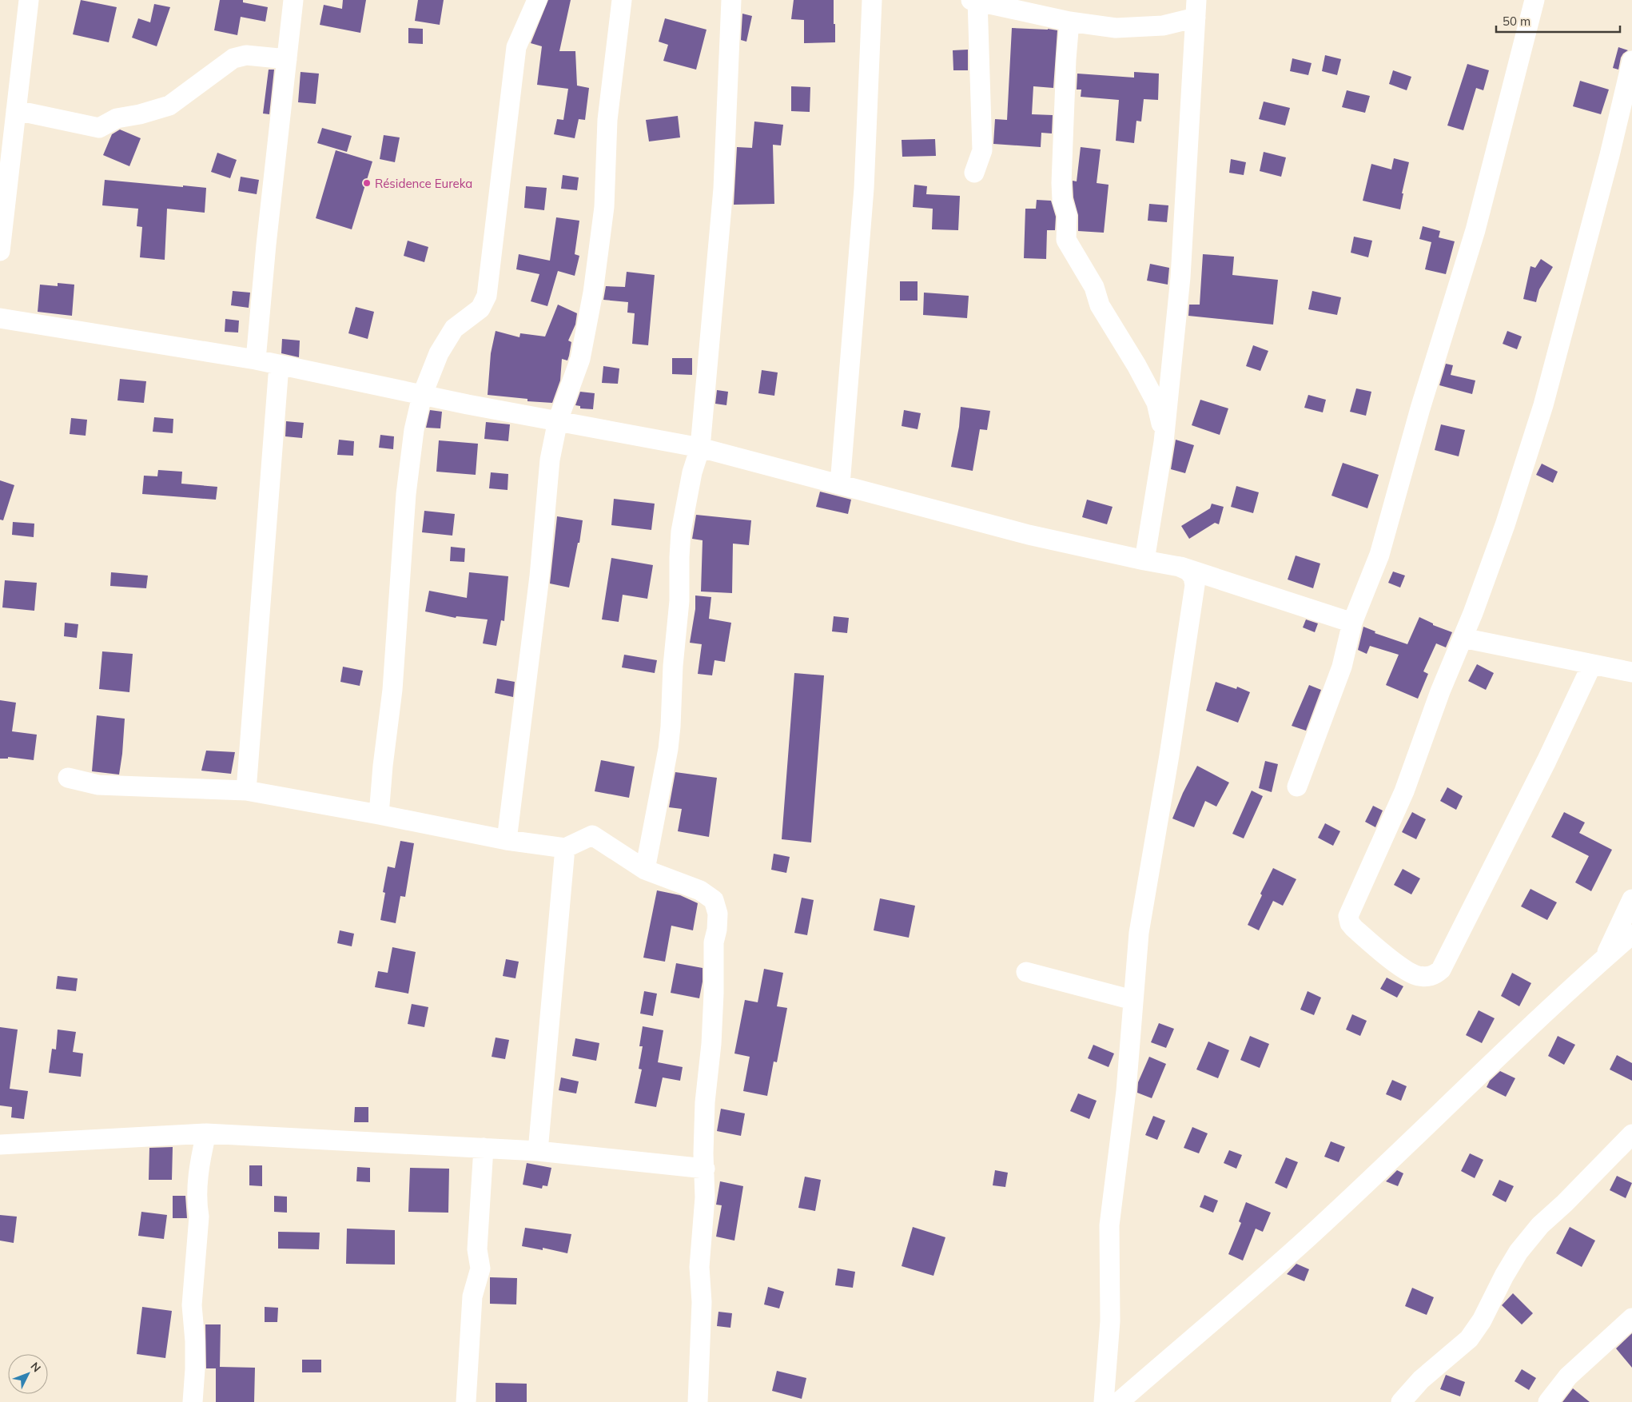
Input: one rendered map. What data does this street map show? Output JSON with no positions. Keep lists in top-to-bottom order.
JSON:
{
  "places": ["Résidence Eureka"],
  "scale_bar": "50 m",
  "north": "top right"
}
